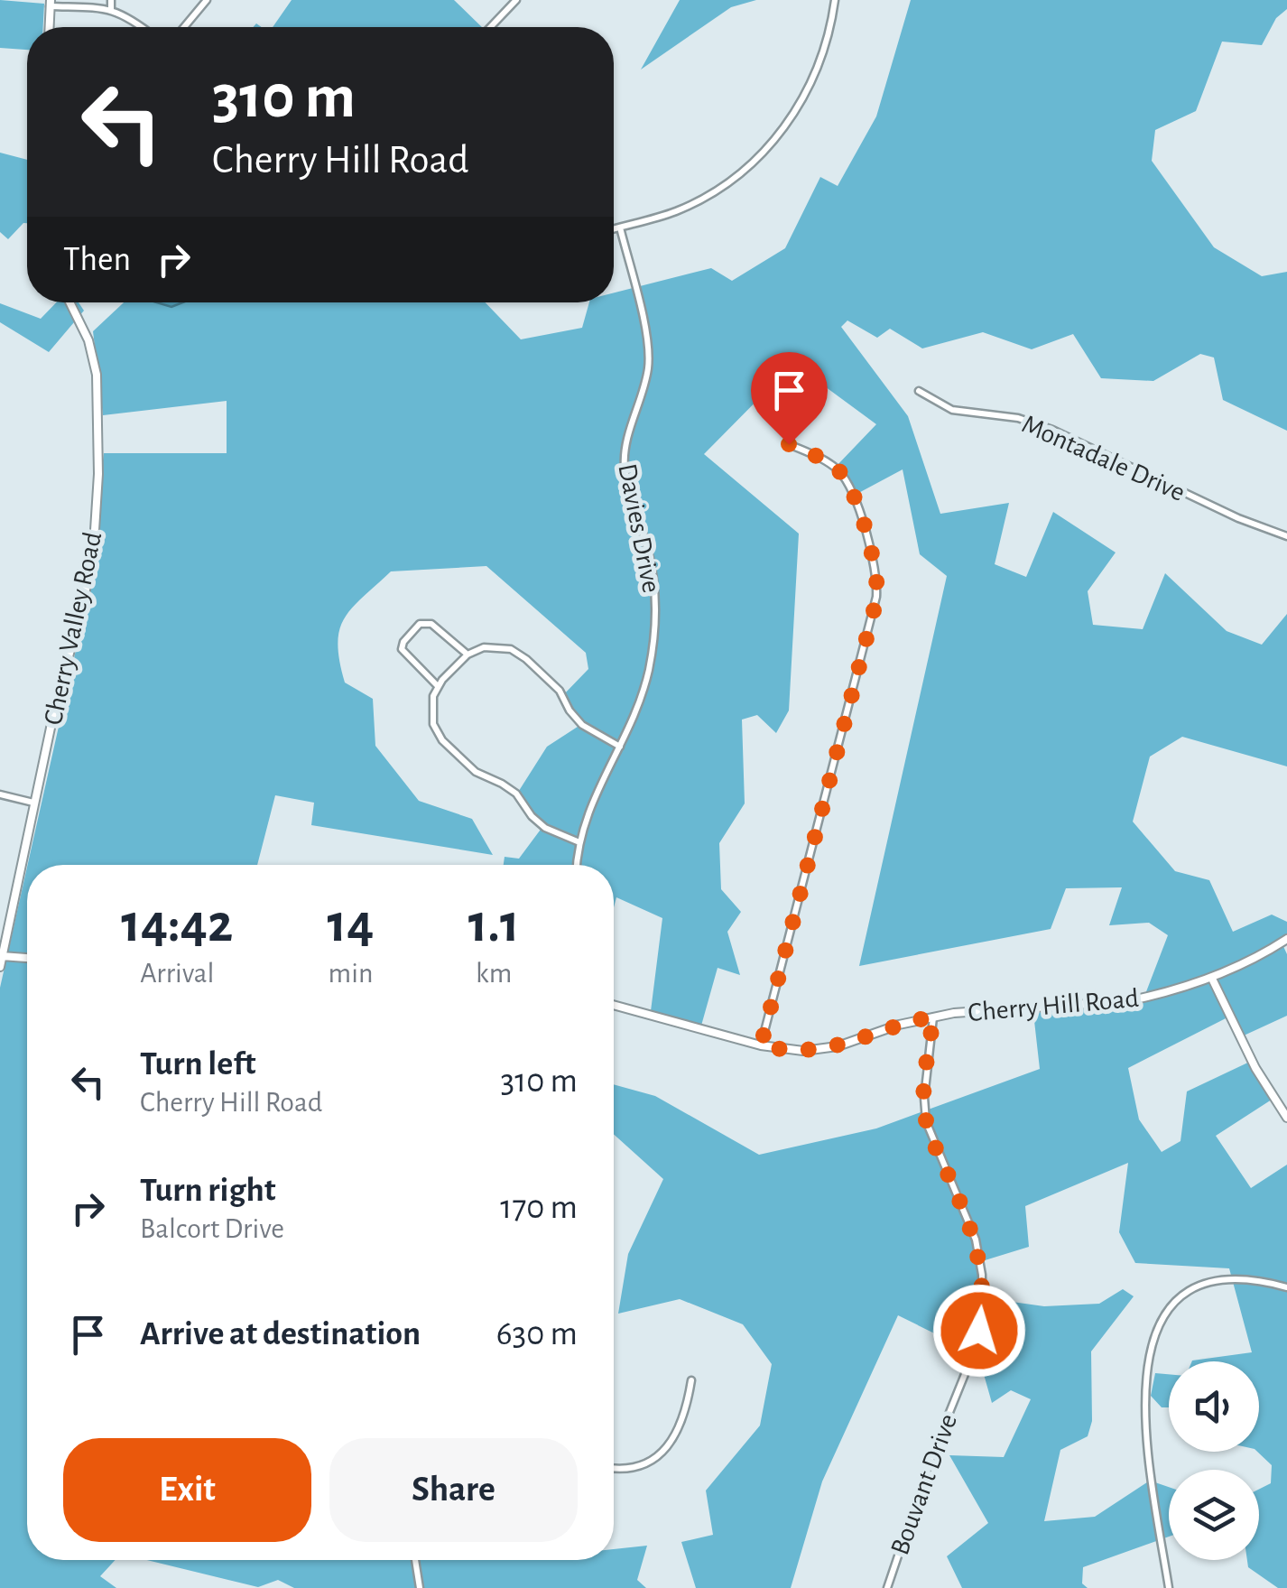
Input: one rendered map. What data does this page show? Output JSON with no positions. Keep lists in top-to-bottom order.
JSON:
{
  "streets": {
    "street": [
      "Montadale Drive",
      "Davies Drive",
      "Cherry Valley Road",
      "Cherry Hill Road",
      "Bouvant Drive"
    ]
  },
  "crossings": [
    ["Cherry Hill Road", "Bouvant Drive"]
  ],
  "page": {
    "turn": ["310 m", "Cherry Hill Road"],
    "then": "Then",
    "eta": [
      "14:42",
      "Arrival",
      "14",
      "min",
      "1.1",
      "km"
    ],
    "list": [
      {
        "name": "Turn left",
        "note": "Cherry Hill Road",
        "value": "310 m"
      },
      {
        "name": "Turn right",
        "note": "Balcort Drive",
        "value": "170 m"
      },
      {
        "name": "Arrive at destination",
        "value": "630 m"
      }
    ],
    "buttons": ["Exit", "Share"]
  }
}
